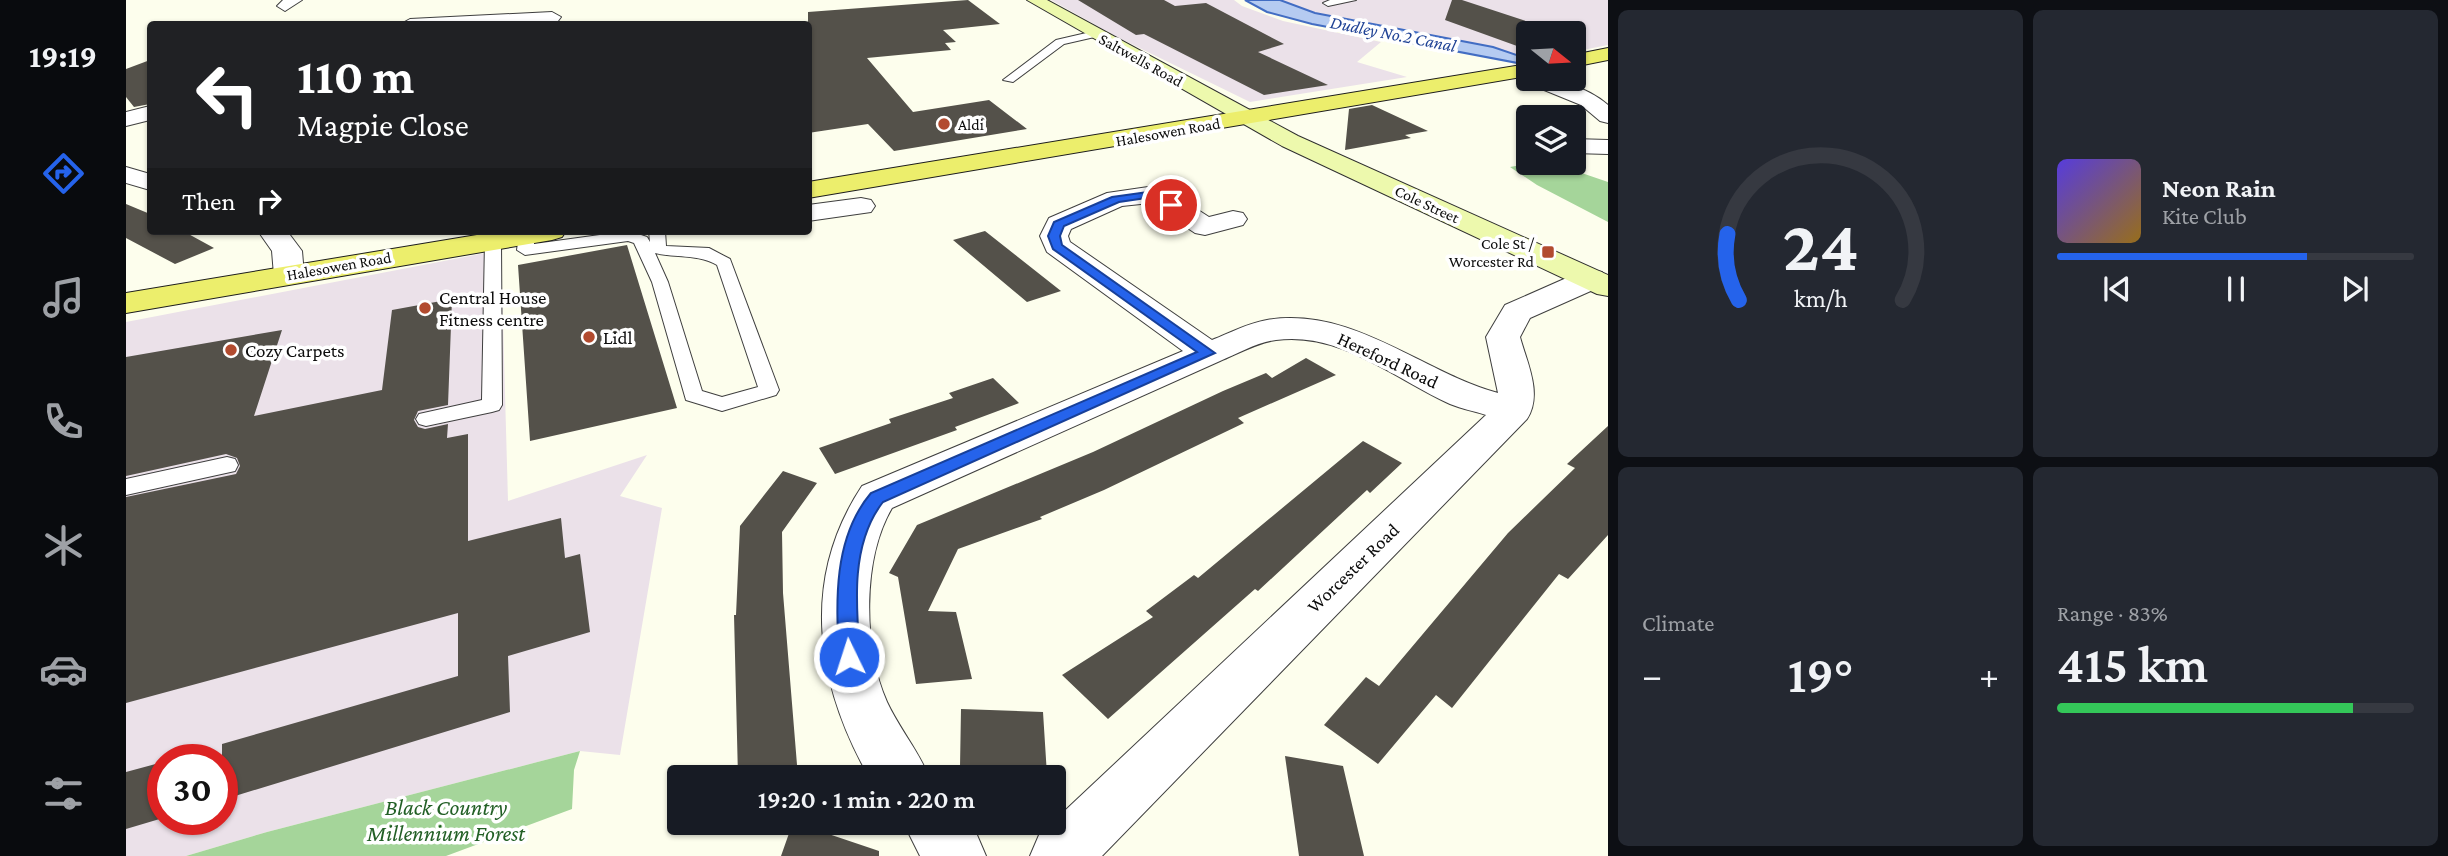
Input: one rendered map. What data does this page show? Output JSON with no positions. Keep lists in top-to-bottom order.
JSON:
{
  "streets": {
    "main road": ["Halesowen Road"],
    "street": [
      "Saltwells Road",
      "Cole Street",
      "Hereford Road",
      "Worcester Road"
    ]
  },
  "crossings": [
    ["Saltwells Road", "Halesowen Road"],
    ["Saltwells Road", "Cole Street"],
    ["Halesowen Road", "Cole Street"],
    ["Hereford Road", "Worcester Road"]
  ],
  "water": ["Dudley No.2 Canal"],
  "parks": ["Black Country Millennium Forest"],
  "places": {
    "other": [
      "Aldi",
      "Central House Fitness centre",
      "Lidl",
      "Cozy Carpets"
    ],
    "transit": ["Cole St / Worcester Rd"]
  },
  "north": "right",
  "page": {
    "tabs": "19:19",
    "turn": ["110 m", "Magpie Close"],
    "song": ["Neon Rain", "Kite Club"],
    "then": "Then",
    "tile": [
      "Climate",
      ["Range · 83%", "415 km"]
    ],
    "heat": ["−", "19°", "+"],
    "limit": "30",
    "trip": "19:20 · 1 min · 220 m",
    "gauge": ["24", "km/h"]
  }
}
